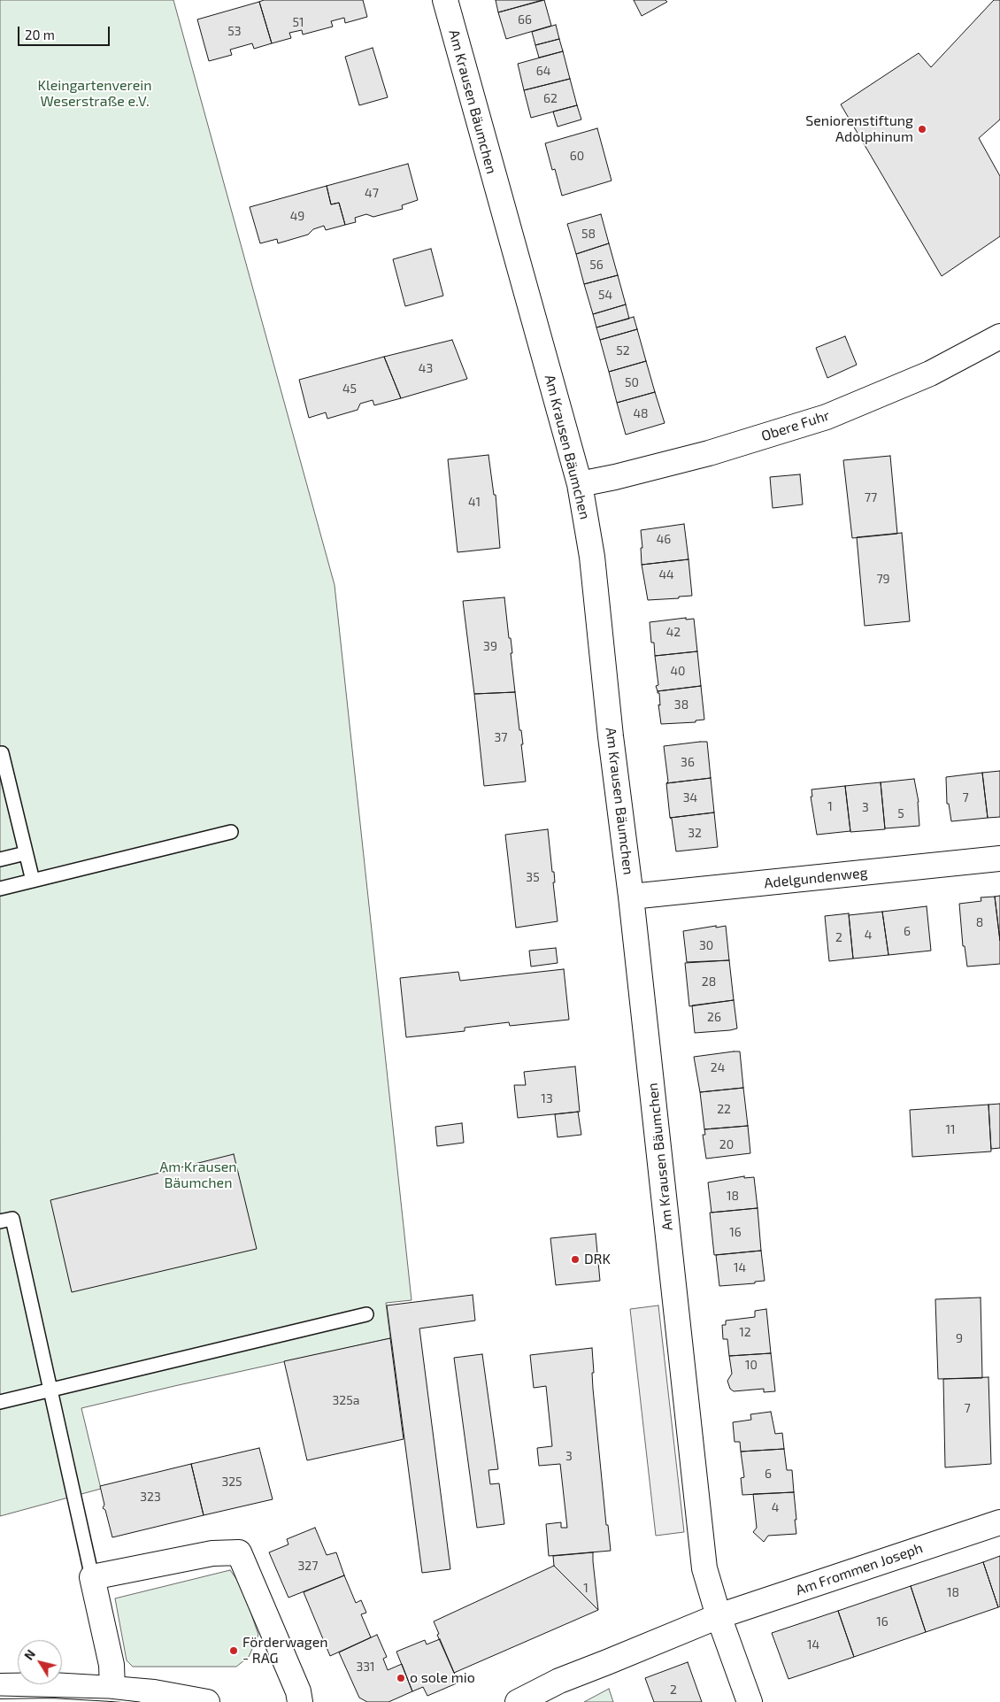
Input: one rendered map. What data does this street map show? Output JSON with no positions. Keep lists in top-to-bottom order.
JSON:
{
  "streets": {
    "street": [
      "Am Krausen Bäumchen",
      "Obere Fuhr",
      "Adelgundenweg",
      "Am Frommen Joseph"
    ]
  },
  "crossings": [
    ["Am Krausen Bäumchen", "Obere Fuhr"],
    ["Am Krausen Bäumchen", "Adelgundenweg"],
    ["Am Krausen Bäumchen", "Am Frommen Joseph"]
  ],
  "parks": ["Kleingartenverein Weserstraße e.V.", "Am Krausen Bäumchen"],
  "places": [
    "Seniorenstiftung Adolphinum",
    "DRK",
    "Förderwagen - RAG",
    "o sole mio"
  ],
  "house_numbers": [
    "66",
    "51",
    "53",
    "64",
    "62",
    "60",
    "47",
    "49",
    "58",
    "56",
    "54",
    "52",
    "43",
    "50",
    "45",
    "48",
    "77",
    "41",
    "46",
    "44",
    "79",
    "42",
    "39",
    "40",
    "38",
    "37",
    "36",
    "34",
    "7",
    "1",
    "3",
    "5",
    "32",
    "35",
    "8",
    "6",
    "4",
    "2",
    "30",
    "28",
    "26",
    "24",
    "13",
    "22",
    "11",
    "20",
    "18",
    "16",
    "14",
    "12",
    "9",
    "10",
    "325a",
    "7",
    "3",
    "6",
    "325",
    "323",
    "4",
    "327",
    "1",
    "18",
    "16",
    "14",
    "331",
    "2"
  ],
  "scale_bar": "20 m",
  "north": "top left"
}
